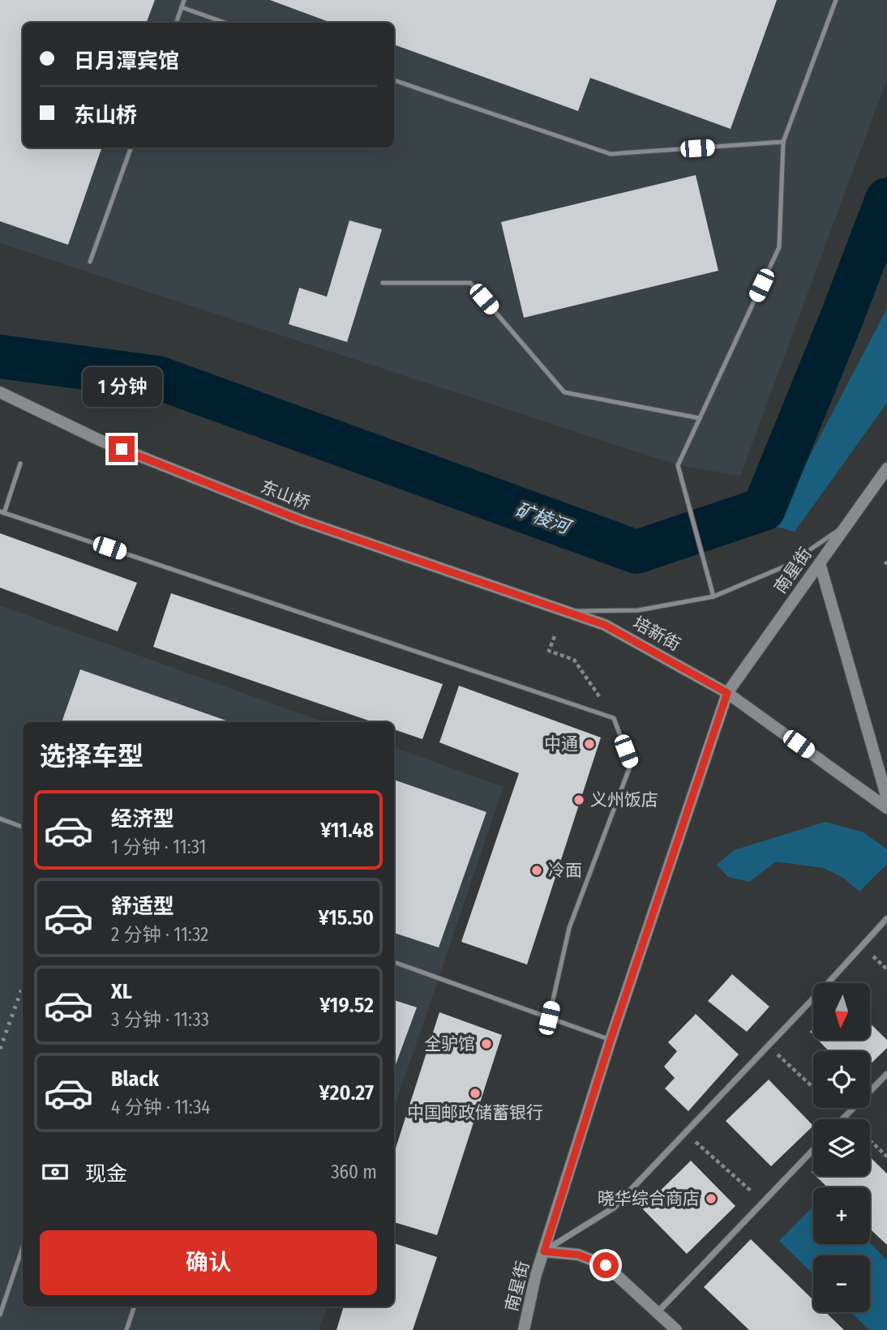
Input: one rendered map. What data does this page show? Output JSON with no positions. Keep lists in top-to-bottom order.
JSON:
{
  "streets": {
    "street": ["东山桥", "南星街", "培新街"]
  },
  "crossings": [
    ["东山桥", "培新街"],
    ["南星街", "培新街"]
  ],
  "water": ["矿棱河"],
  "places": [
    "中通",
    "义州饭店",
    "冷面",
    "全驴馆",
    "中国邮政储蓄银行",
    "晓华综合商店"
  ],
  "north": "bottom",
  "page": {
    "banner": ["日月潭宾馆", "东山桥"],
    "bubble": "1 分钟",
    "heading": "选择车型",
    "list": [
      {
        "name": "经济型",
        "note": "1 分钟 · 11:31",
        "value": "¥11.48"
      },
      {
        "name": "舒适型",
        "note": "2 分钟 · 11:32",
        "value": "¥15.50"
      },
      {
        "name": "XL",
        "note": "3 分钟 · 11:33",
        "value": "¥19.52"
      },
      {
        "name": "Black",
        "note": "4 分钟 · 11:34",
        "value": "¥20.27"
      }
    ],
    "map_buttons": ["+", "−"],
    "pay": ["现金", "360 m"],
    "buttons": "确认"
  }
}
